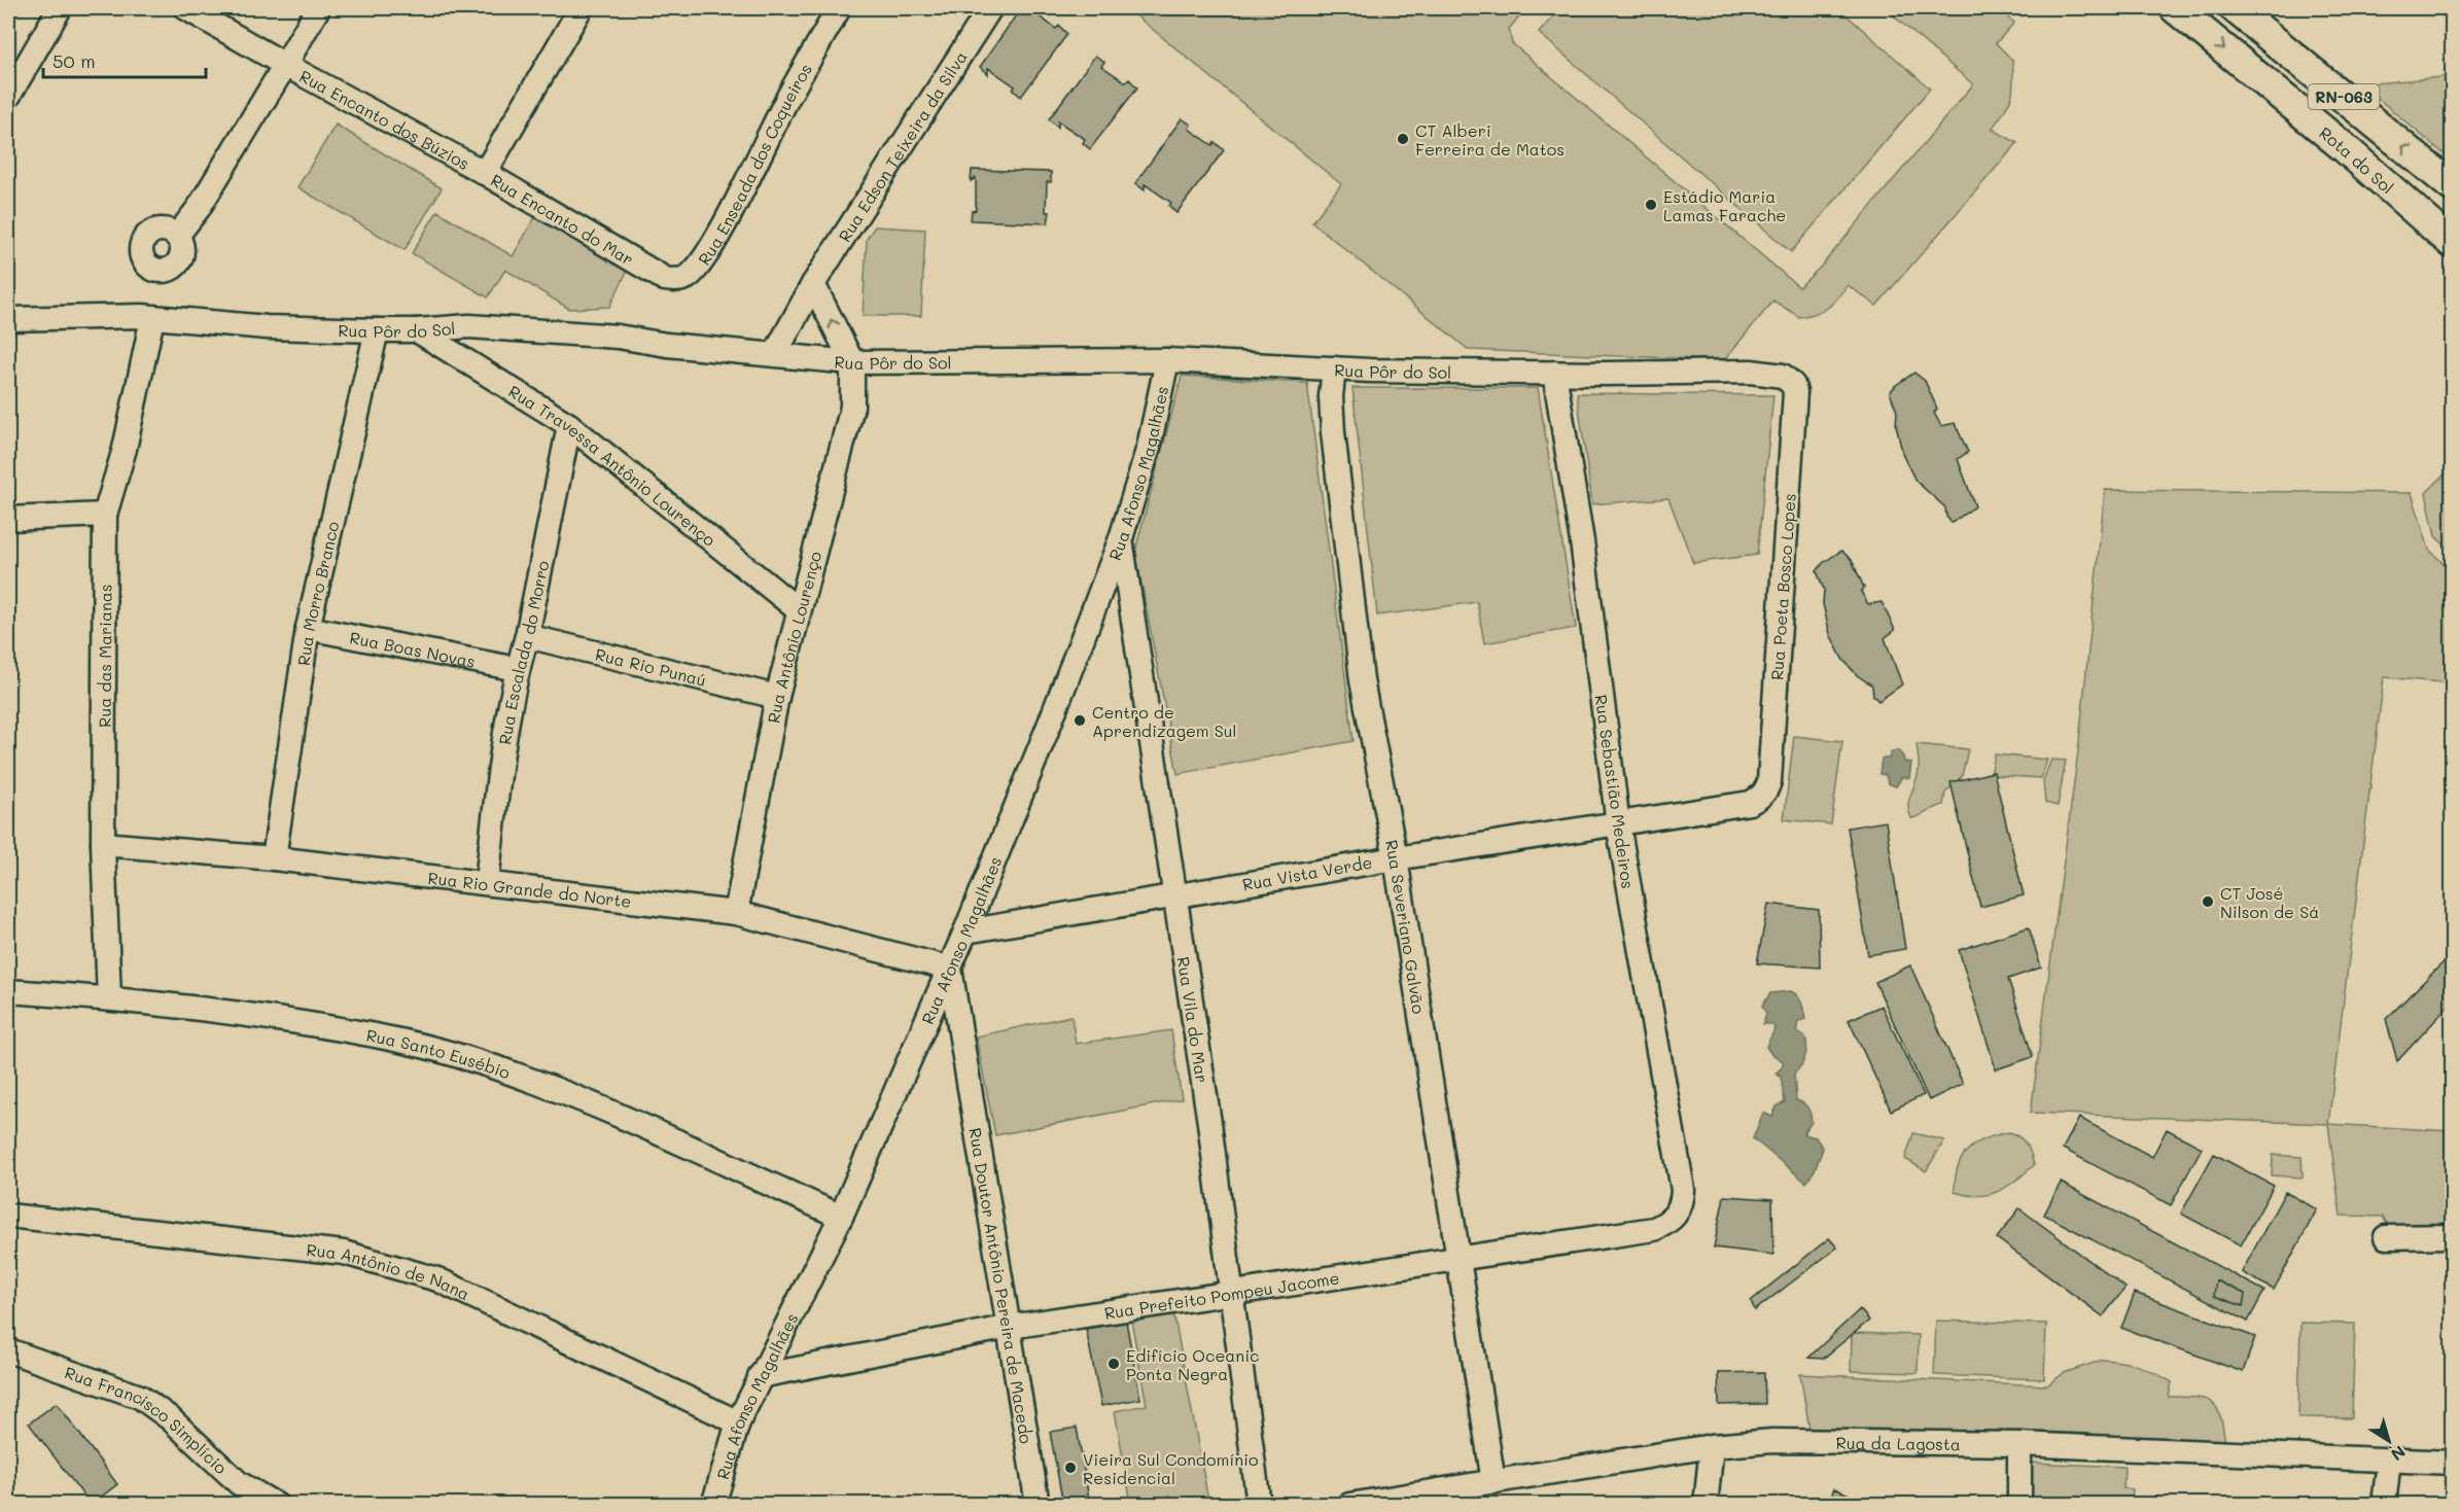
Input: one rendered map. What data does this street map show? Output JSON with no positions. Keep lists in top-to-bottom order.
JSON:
{
  "streets": {
    "main road": ["RN-063", "Rota do Sol"],
    "street": [
      "Rua Encanto dos Búzios",
      "Rua Edson Teixeira da Silva",
      "Rua Enseada dos Coqueiros",
      "Rua Encanto do Mar",
      "Rua Pôr do Sol",
      "Rua Travessa Antônio Lourenço",
      "Rua Afonso Magalhães",
      "Rua Poeta Bosco Lopes",
      "Rua Morro Branco",
      "Rua Antônio Lourenço",
      "Rua Boas Novas",
      "Rua Escalada do Morro",
      "Rua das Marianas",
      "Rua Rio Punaú",
      "Rua Sebastião Medeiros",
      "Rua Vista Verde",
      "Rua Rio Grande do Norte",
      "Rua Severiano Galvão",
      "Rua Vila do Mar",
      "Rua Santo Eusébio",
      "Rua Antônio de Nana",
      "Rua Doutor Antônio Pereira de Macedo",
      "Rua Prefeito Pompeu Jacome",
      "Rua Francisco Simplício",
      "Rua da Lagosta"
    ]
  },
  "crossings": [
    ["Rua Encanto dos Búzios", "Rua Encanto do Mar"],
    ["Rua Edson Teixeira da Silva", "Rua Pôr do Sol"],
    ["Rua Enseada dos Coqueiros", "Rua Encanto do Mar"],
    ["Rua Pôr do Sol", "Rua Travessa Antônio Lourenço"],
    ["Rua Pôr do Sol", "Rua Afonso Magalhães"],
    ["Rua Pôr do Sol", "Rua Poeta Bosco Lopes"],
    ["Rua Pôr do Sol", "Rua Morro Branco"],
    ["Rua Pôr do Sol", "Rua Antônio Lourenço"],
    ["Rua Pôr do Sol", "Rua das Marianas"],
    ["Rua Pôr do Sol", "Rua Sebastião Medeiros"],
    ["Rua Pôr do Sol", "Rua Severiano Galvão"],
    ["Rua Travessa Antônio Lourenço", "Rua Antônio Lourenço"],
    ["Rua Travessa Antônio Lourenço", "Rua Escalada do Morro"],
    ["Rua Afonso Magalhães", "Rua Vista Verde"],
    ["Rua Afonso Magalhães", "Rua Rio Grande do Norte"],
    ["Rua Afonso Magalhães", "Rua Vila do Mar"],
    ["Rua Afonso Magalhães", "Rua Santo Eusébio"],
    ["Rua Afonso Magalhães", "Rua Antônio de Nana"],
    ["Rua Afonso Magalhães", "Rua Doutor Antônio Pereira de Macedo"],
    ["Rua Afonso Magalhães", "Rua Prefeito Pompeu Jacome"],
    ["Rua Poeta Bosco Lopes", "Rua Vista Verde"],
    ["Rua Morro Branco", "Rua Boas Novas"],
    ["Rua Morro Branco", "Rua Rio Grande do Norte"],
    ["Rua Antônio Lourenço", "Rua Rio Punaú"],
    ["Rua Antônio Lourenço", "Rua Rio Grande do Norte"],
    ["Rua Boas Novas", "Rua Escalada do Morro"],
    ["Rua Escalada do Morro", "Rua Rio Punaú"],
    ["Rua Escalada do Morro", "Rua Rio Grande do Norte"],
    ["Rua das Marianas", "Rua Rio Grande do Norte"],
    ["Rua das Marianas", "Rua Santo Eusébio"],
    ["Rua Sebastião Medeiros", "Rua Vista Verde"],
    ["Rua Sebastião Medeiros", "Rua Prefeito Pompeu Jacome"],
    ["Rua Vista Verde", "Rua Severiano Galvão"],
    ["Rua Vista Verde", "Rua Vila do Mar"],
    ["Rua Rio Grande do Norte", "Rua Doutor Antônio Pereira de Macedo"],
    ["Rua Severiano Galvão", "Rua Prefeito Pompeu Jacome"],
    ["Rua Severiano Galvão", "Rua da Lagosta"],
    ["Rua Vila do Mar", "Rua Prefeito Pompeu Jacome"],
    ["Rua Doutor Antônio Pereira de Macedo", "Rua Prefeito Pompeu Jacome"]
  ],
  "places": [
    "CT Alberi Ferreira de Matos",
    "Estádio Maria Lamas Farache",
    "Centro de Aprendizagem Sul",
    "CT José Nilson de Sá",
    "Edifício Oceanic Ponta Negra",
    "Vieira Sul Condomínio Residencial"
  ],
  "scale_bar": "50 m",
  "north": "bottom right"
}
